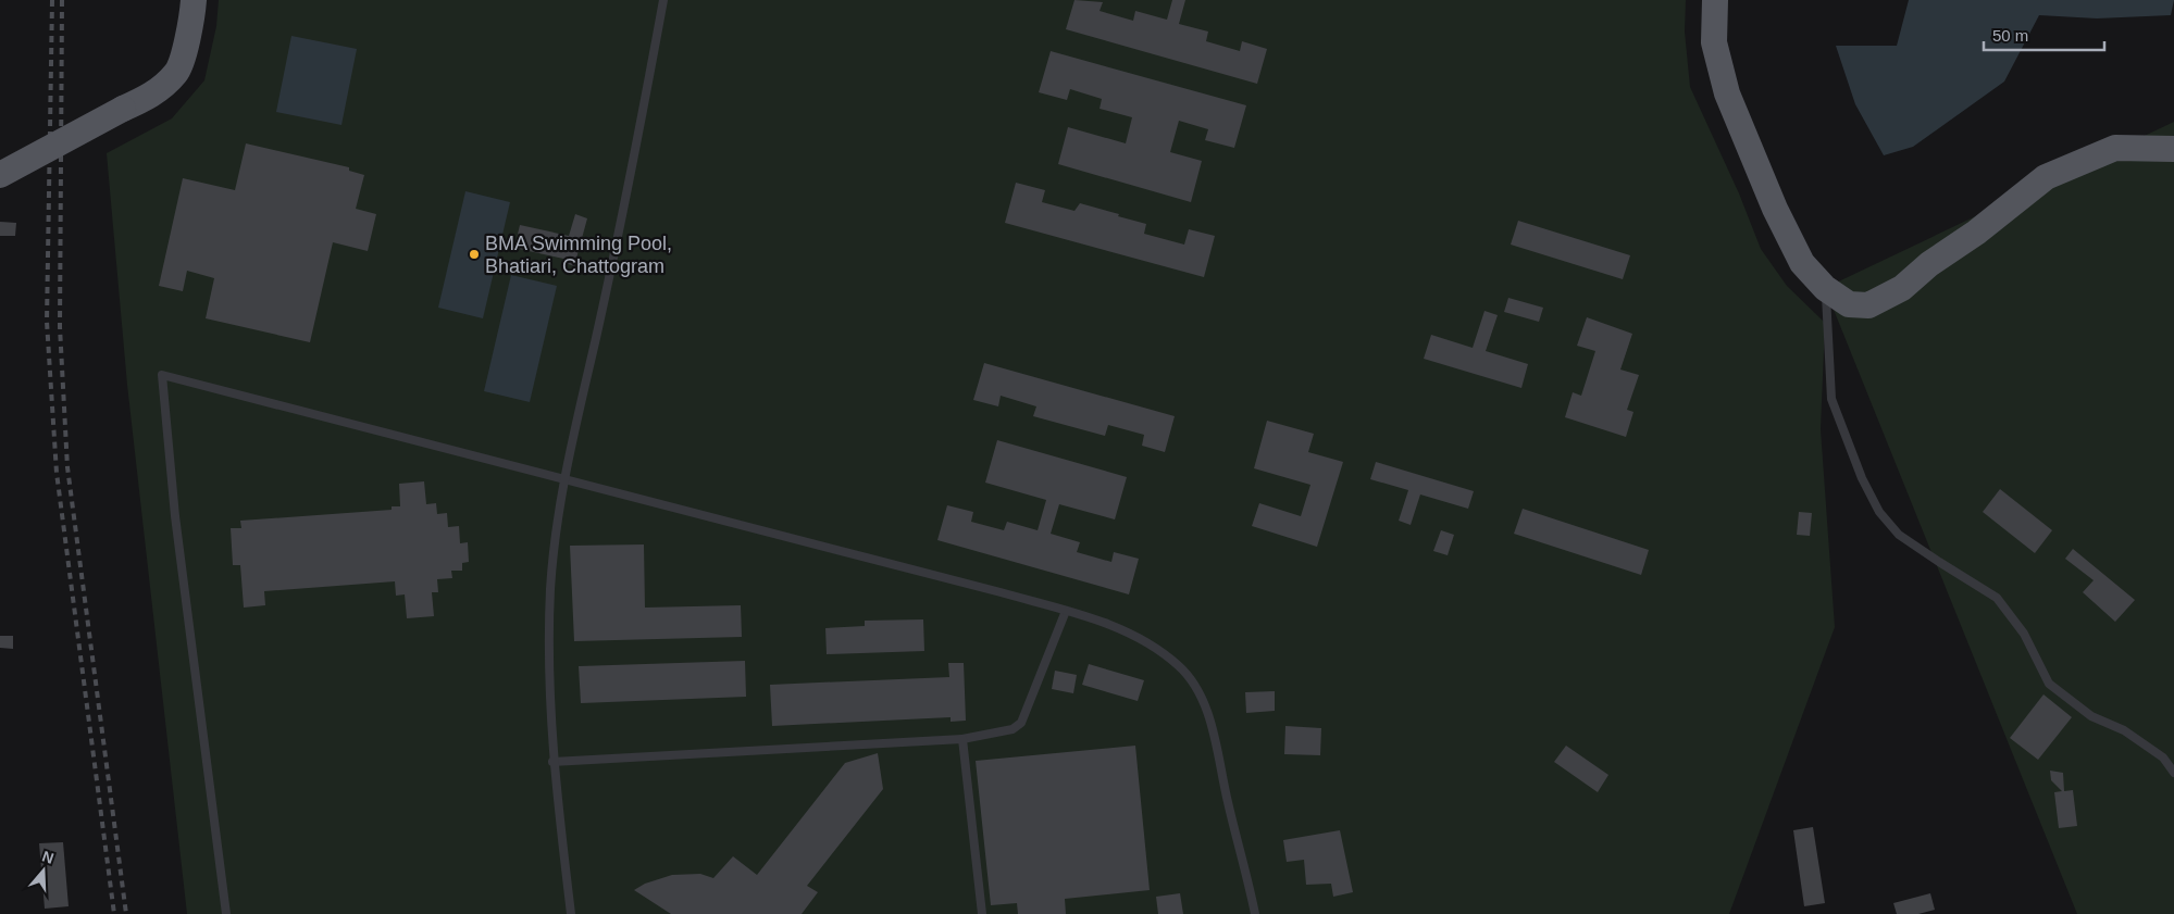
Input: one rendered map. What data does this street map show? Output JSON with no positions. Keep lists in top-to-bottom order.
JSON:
{
  "places": ["BMA Swimming Pool, Bhatiari, Chattogram"],
  "scale_bar": "50 m",
  "north": "top"
}
